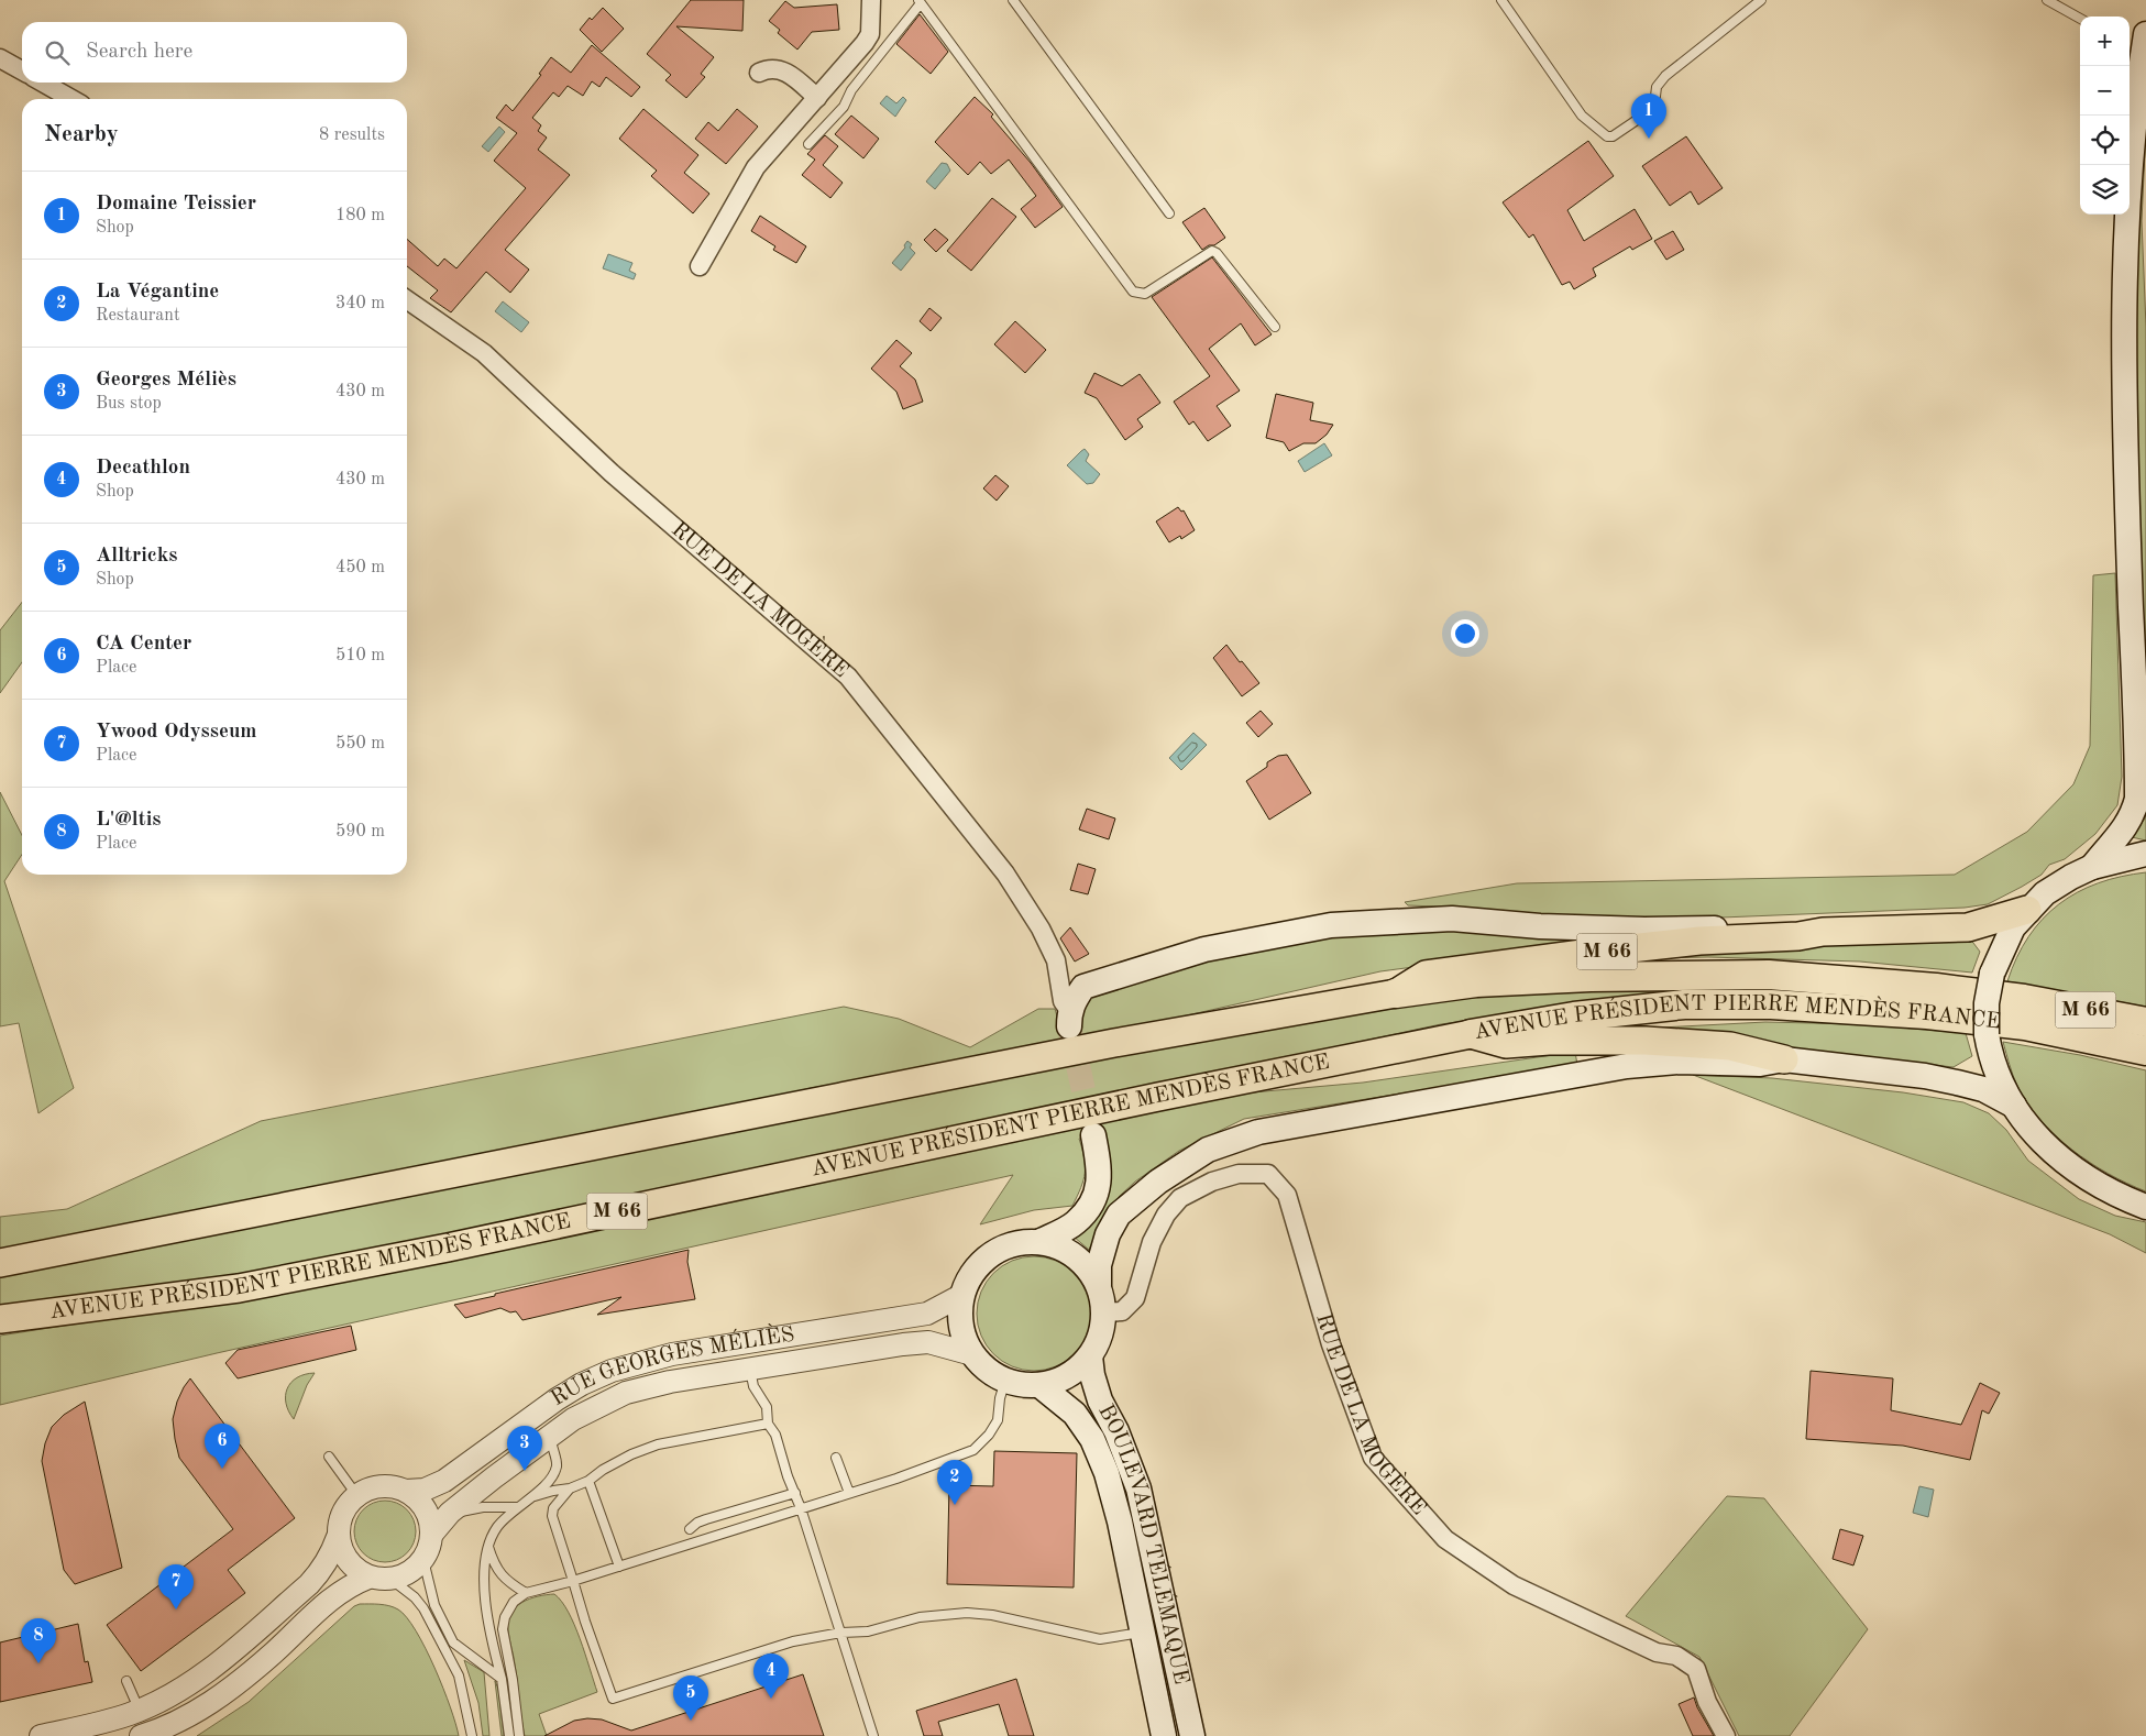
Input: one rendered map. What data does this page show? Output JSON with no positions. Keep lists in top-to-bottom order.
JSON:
{
  "streets": {
    "highway": ["M 66", "AVENUE PRÉSIDENT PIERRE MENDÈS FRANCE"],
    "main road": ["BOULEVARD TÉLÉMAQUE"],
    "street": ["RUE DE LA MOGÈRE", "RUE GEORGES MÉLIÈS"]
  },
  "crossings": [
    ["RUE DE LA MOGÈRE", "M 66"],
    ["RUE DE LA MOGÈRE", "RUE GEORGES MÉLIÈS"],
    ["RUE DE LA MOGÈRE", "BOULEVARD TÉLÉMAQUE"],
    ["M 66", "AVENUE PRÉSIDENT PIERRE MENDÈS FRANCE"],
    ["M 66", "RUE GEORGES MÉLIÈS"],
    ["M 66", "BOULEVARD TÉLÉMAQUE"],
    ["RUE GEORGES MÉLIÈS", "BOULEVARD TÉLÉMAQUE"]
  ],
  "page": {
    "map_buttons": ["+", "−"],
    "search": "Search here",
    "pins": [
      "1",
      "6",
      "3",
      "2",
      "7",
      "8",
      "4",
      "5"
    ],
    "heading": ["Nearby", "8 results"],
    "list": [
      {
        "mark": "1",
        "name": "Domaine Teissier",
        "note": "Shop",
        "value": "180 m"
      },
      {
        "mark": "2",
        "name": "La Végantine",
        "note": "Restaurant",
        "value": "340 m"
      },
      {
        "mark": "3",
        "name": "Georges Méliès",
        "note": "Bus stop",
        "value": "430 m"
      },
      {
        "mark": "4",
        "name": "Decathlon",
        "note": "Shop",
        "value": "430 m"
      },
      {
        "mark": "5",
        "name": "Alltricks",
        "note": "Shop",
        "value": "450 m"
      },
      {
        "mark": "6",
        "name": "CA Center",
        "note": "Place",
        "value": "510 m"
      },
      {
        "mark": "7",
        "name": "Ywood Odysseum",
        "note": "Place",
        "value": "550 m"
      },
      {
        "mark": "8",
        "name": "L'@ltis",
        "note": "Place",
        "value": "590 m"
      }
    ]
  }
}
